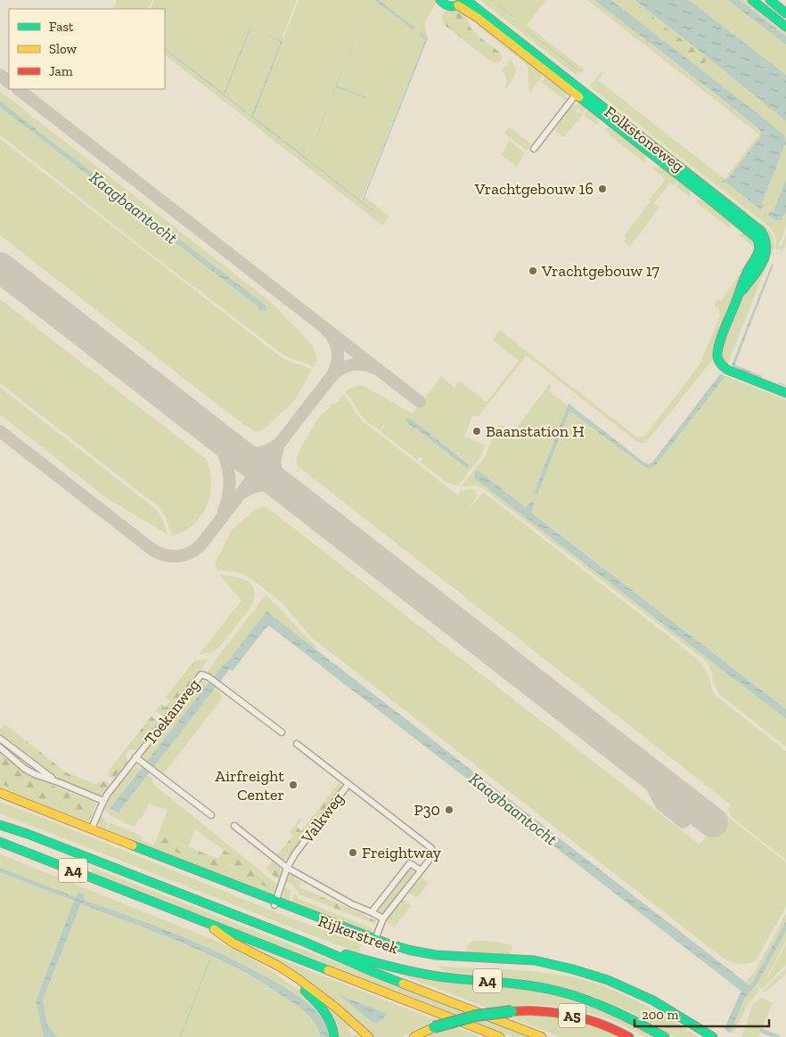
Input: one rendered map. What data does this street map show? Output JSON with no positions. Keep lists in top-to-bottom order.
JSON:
{
  "streets": {
    "main road": [
      "Folkstoneweg",
      "A4",
      "Rijkerstreek",
      "A5"
    ],
    "street": ["Toekanweg", "Valkweg"]
  },
  "crossings": [
    ["Toekanweg", "Rijkerstreek"],
    ["Valkweg", "Rijkerstreek"]
  ],
  "water": ["Kaagbaantocht"],
  "places": [
    "Vrachtgebouw 16",
    "Vrachtgebouw 17",
    "Baanstation H",
    "Airfreight Center",
    "P30",
    "Freightway"
  ],
  "legend": ["Fast", "Slow", "Jam"],
  "scale_bar": "200 m"
}
